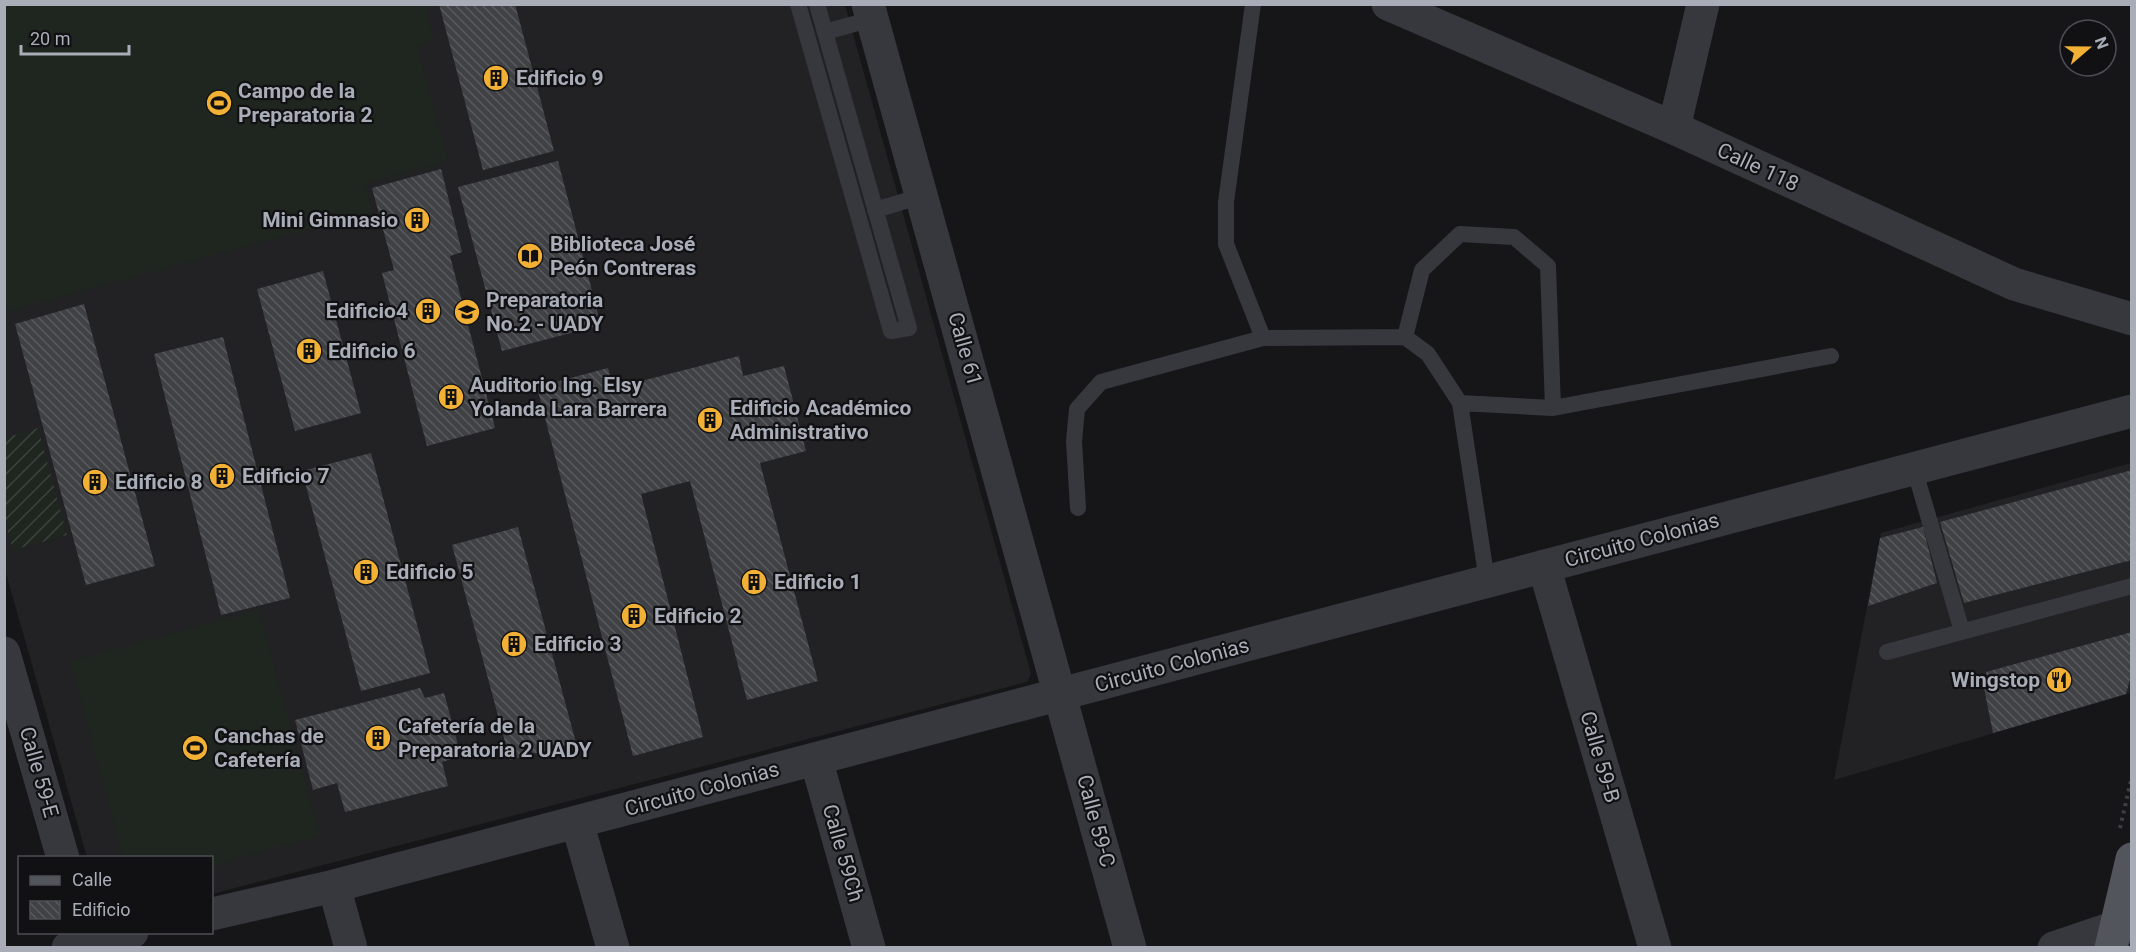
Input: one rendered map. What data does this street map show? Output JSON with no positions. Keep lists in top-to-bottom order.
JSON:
{
  "streets": {
    "street": [
      "Calle 118",
      "Calle 61",
      "Circuito Colonias",
      "Calle 59-B",
      "Calle 59-E",
      "Calle 59-C",
      "Calle 59Ch"
    ]
  },
  "crossings": [
    ["Calle 61", "Circuito Colonias"],
    ["Calle 61", "Calle 59-C"],
    ["Circuito Colonias", "Calle 59-B"],
    ["Circuito Colonias", "Calle 59-C"],
    ["Circuito Colonias", "Calle 59Ch"]
  ],
  "places": {
    "building": [
      "Edificio 9",
      "Mini Gimnasio",
      "Edificio4",
      "Edificio 6",
      "Auditorio Ing. Elsy Yolanda Lara Barrera",
      "Edificio Académico Administrativo",
      "Edificio 7",
      "Edificio 8",
      "Edificio 5",
      "Edificio 1",
      "Edificio 2",
      "Edificio 3",
      "Cafetería de la Preparatoria 2 UADY"
    ],
    "sports": ["Campo de la Preparatoria 2", "Canchas de Cafetería"],
    "library": ["Biblioteca José Peón Contreras"],
    "school or university": ["Preparatoria No.2 - UADY"],
    "restaurant": ["Wingstop"]
  },
  "legend": ["Calle", "Edificio"],
  "scale_bar": "20 m",
  "north": "right"
}
